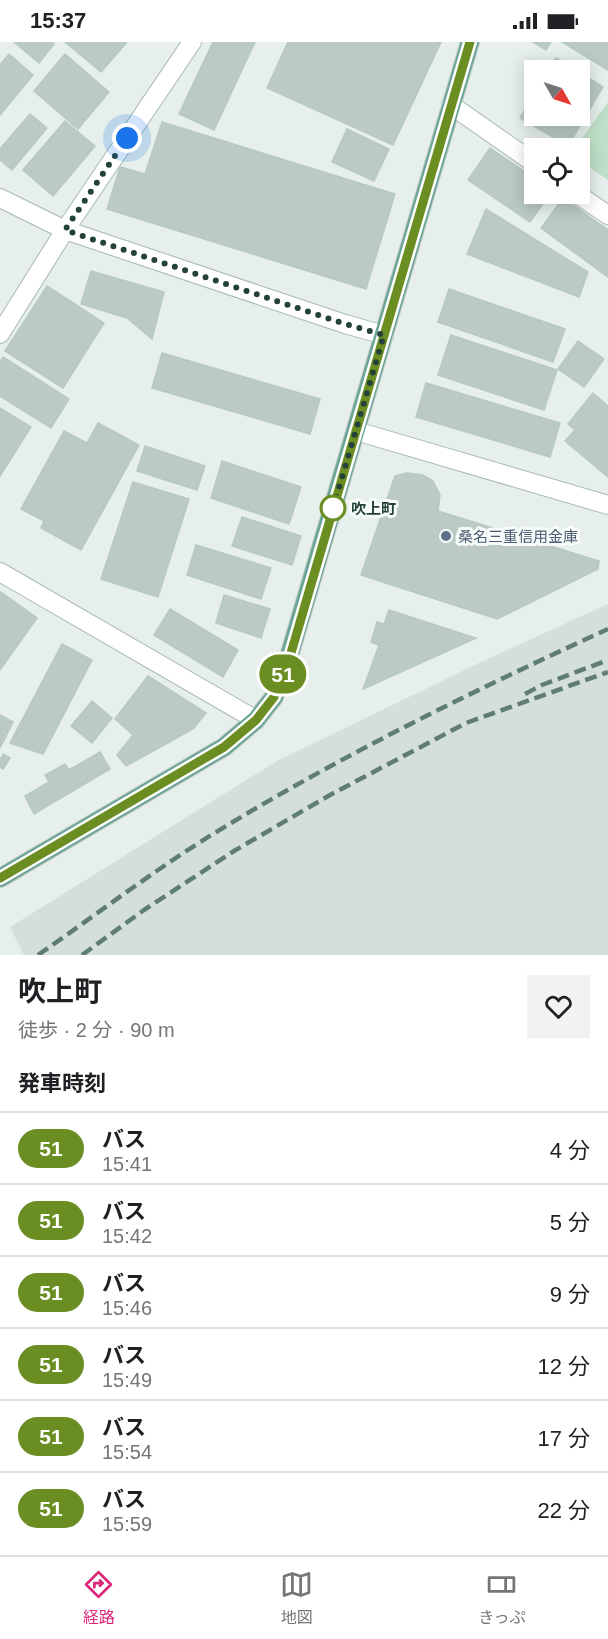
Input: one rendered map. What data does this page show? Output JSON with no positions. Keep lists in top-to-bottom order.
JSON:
{
  "places": ["吹上町", "桑名三重信用金庫"],
  "lines": ["bus line 51"],
  "north": "bottom right",
  "page": {
    "status": "15:37",
    "on_map": "51",
    "heading": [
      ["吹上町", "徒歩 · 2 分 · 90 m"],
      "発車時刻"
    ],
    "list": [
      {
        "mark": "51",
        "name": "バス",
        "note": "15:41",
        "value": "4 分"
      },
      {
        "mark": "51",
        "name": "バス",
        "note": "15:42",
        "value": "5 分"
      },
      {
        "mark": "51",
        "name": "バス",
        "note": "15:46",
        "value": "9 分"
      },
      {
        "mark": "51",
        "name": "バス",
        "note": "15:49",
        "value": "12 分"
      },
      {
        "mark": "51",
        "name": "バス",
        "note": "15:54",
        "value": "17 分"
      },
      {
        "mark": "51",
        "name": "バス",
        "note": "15:59",
        "value": "22 分"
      }
    ],
    "tabs": ["経路", "地図", "きっぷ"]
  }
}
